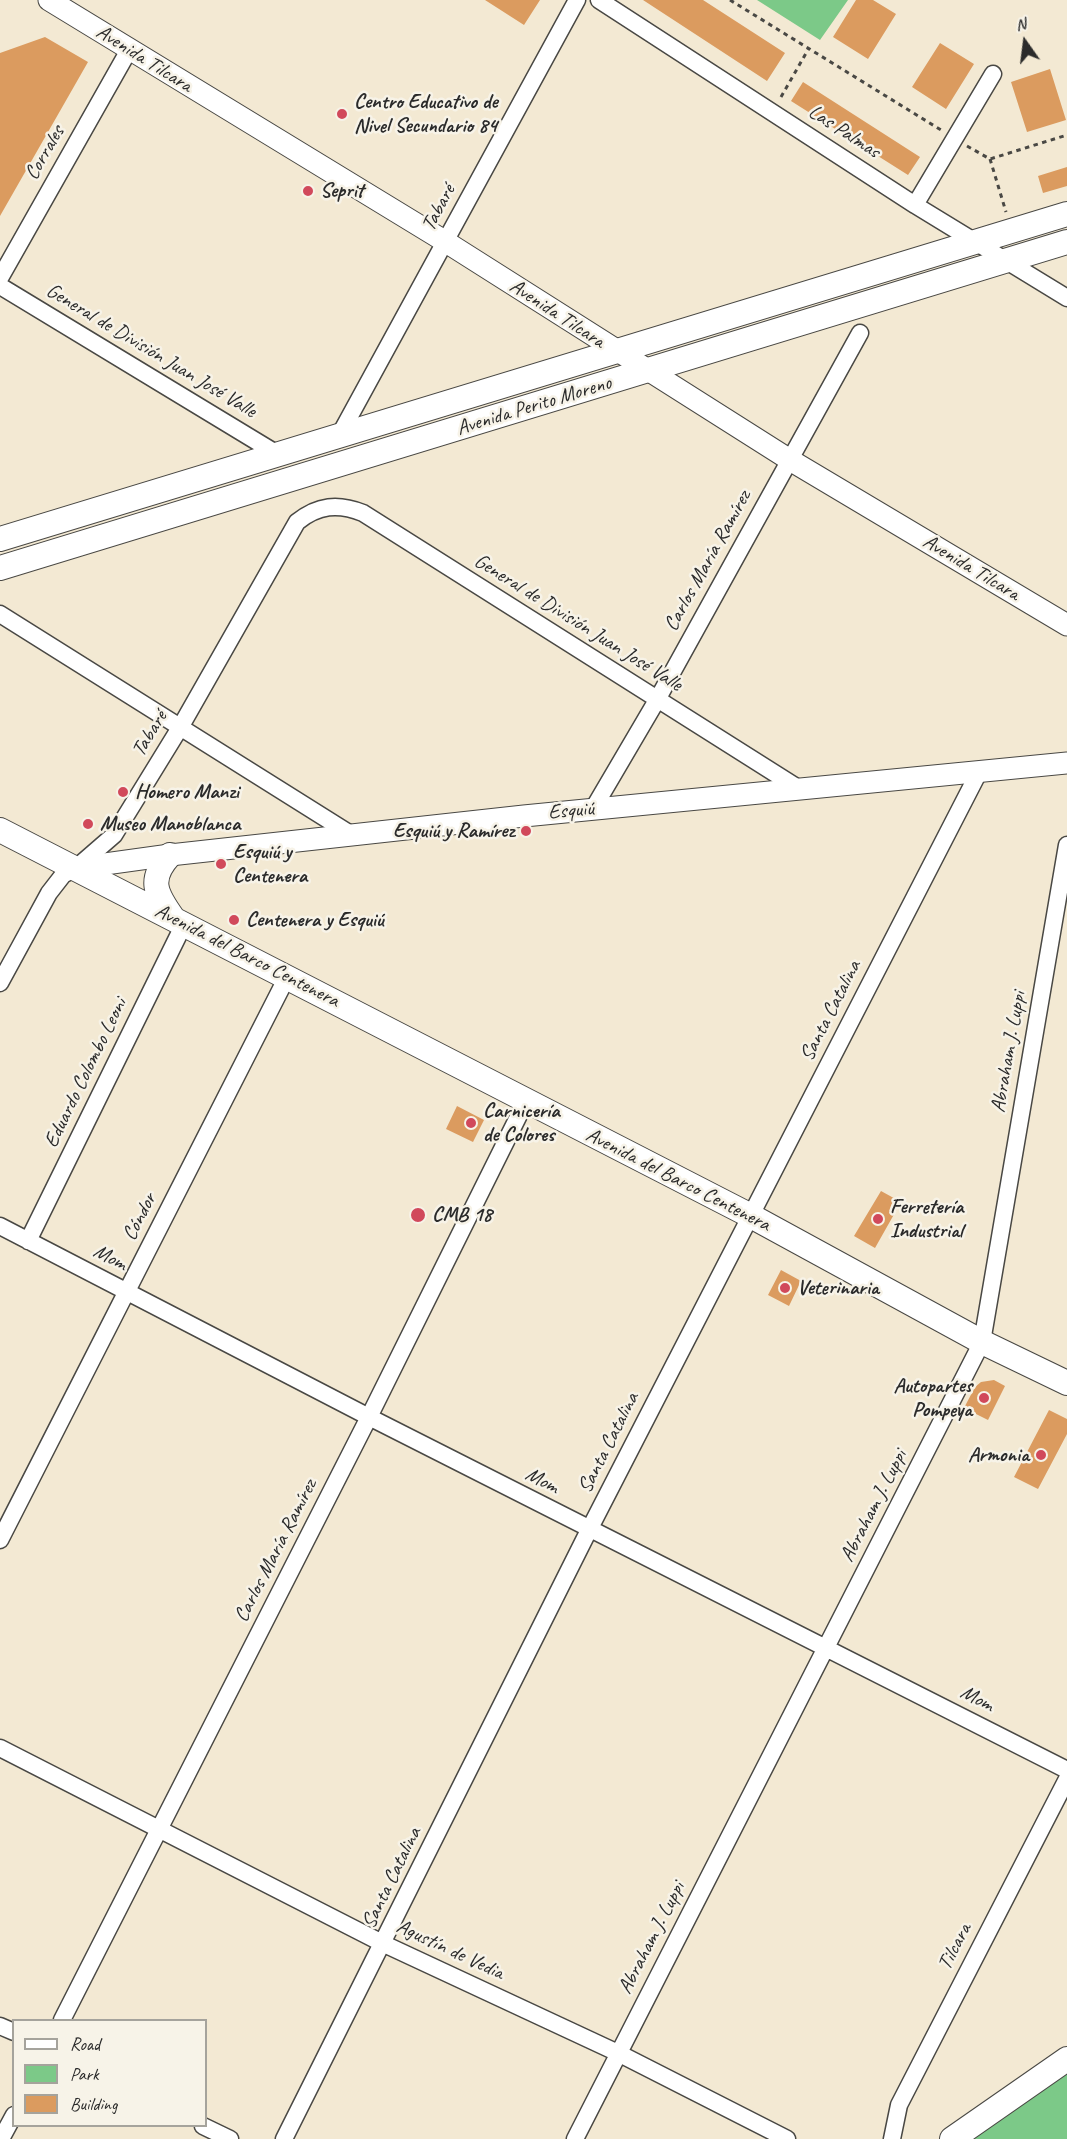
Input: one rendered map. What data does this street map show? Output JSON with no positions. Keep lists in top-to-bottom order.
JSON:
{
  "streets": {
    "main road": ["Avenida Perito Moreno", "Avenida del Barco Centenera"],
    "street": [
      "Avenida Tilcara",
      "Las Palmas",
      "Corrales",
      "Tabaré",
      "General de División Juan José Valle",
      "Carlos María Ramírez",
      "Esquiú",
      "Santa Catalina",
      "Abraham J. Luppi",
      "Eduardo Colombo Leoni",
      "Cóndor",
      "Mom",
      "Tilcara",
      "Agustín de Vedia"
    ]
  },
  "crossings": [
    ["Avenida Tilcara", "Corrales"],
    ["Avenida Tilcara", "Tabaré"],
    ["Avenida Tilcara", "Avenida Perito Moreno"],
    ["Avenida Tilcara", "Carlos María Ramírez"],
    ["Las Palmas", "Avenida Perito Moreno"],
    ["Tabaré", "General de División Juan José Valle"],
    ["Tabaré", "Avenida Perito Moreno"],
    ["Tabaré", "Esquiú"],
    ["Tabaré", "Avenida del Barco Centenera"],
    ["General de División Juan José Valle", "Avenida Perito Moreno"],
    ["General de División Juan José Valle", "Carlos María Ramírez"],
    ["General de División Juan José Valle", "Esquiú"],
    ["Carlos María Ramírez", "Esquiú"],
    ["Carlos María Ramírez", "Avenida del Barco Centenera"],
    ["Carlos María Ramírez", "Mom"],
    ["Carlos María Ramírez", "Agustín de Vedia"],
    ["Esquiú", "Avenida del Barco Centenera"],
    ["Esquiú", "Santa Catalina"],
    ["Avenida del Barco Centenera", "Santa Catalina"],
    ["Avenida del Barco Centenera", "Abraham J. Luppi"],
    ["Avenida del Barco Centenera", "Eduardo Colombo Leoni"],
    ["Avenida del Barco Centenera", "Cóndor"],
    ["Santa Catalina", "Mom"],
    ["Santa Catalina", "Agustín de Vedia"],
    ["Abraham J. Luppi", "Mom"],
    ["Abraham J. Luppi", "Agustín de Vedia"],
    ["Eduardo Colombo Leoni", "Mom"],
    ["Cóndor", "Mom"]
  ],
  "places": [
    "Centro Educativo de Nivel Secundario 84",
    "Seprit",
    "Homero Manzi",
    "Museo Manoblanca",
    "Esquiú y Ramírez",
    "Esquiú y Centenera",
    "Centenera y Esquiú",
    "Carnicería de Colores",
    "CMB 18",
    "Ferretería Industrial",
    "Veterinaria",
    "Autopartes Pompeya",
    "Armonia"
  ],
  "legend": ["Road", "Park", "Building"],
  "north": "top"
}
